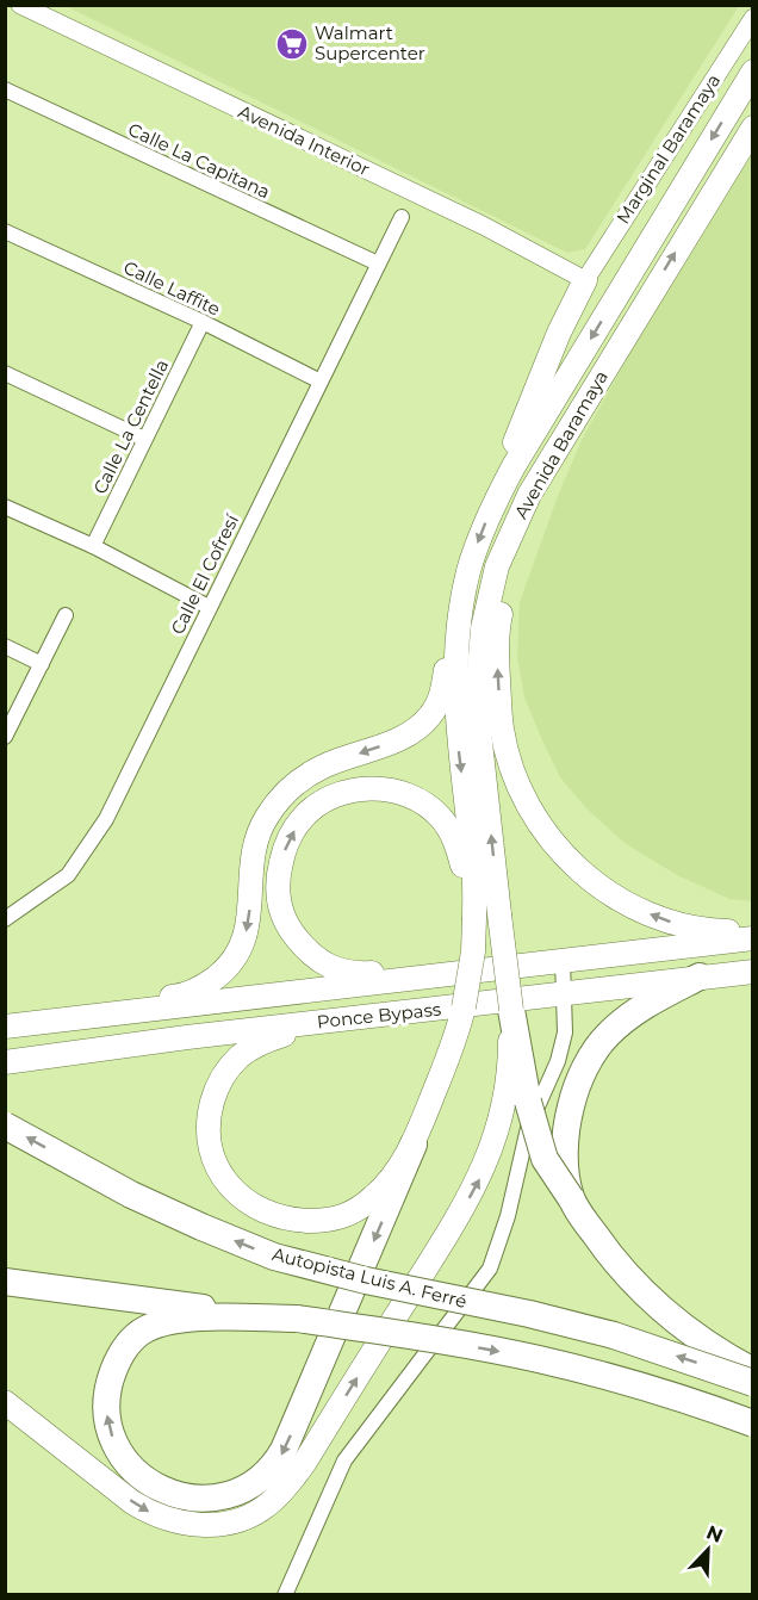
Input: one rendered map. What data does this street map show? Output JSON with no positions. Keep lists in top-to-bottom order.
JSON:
{
  "streets": {
    "highway": ["Avenida Baramaya", "Ponce Bypass", "Autopista Luis A. Ferré"],
    "street": [
      "Avenida Interior",
      "Marginal Baramaya",
      "Calle La Capitana",
      "Calle Laffite",
      "Calle La Centella",
      "Calle El Cofresí"
    ]
  },
  "crossings": [
    ["Avenida Interior", "Marginal Baramaya"],
    ["Calle La Capitana", "Calle El Cofresí"],
    ["Calle Laffite", "Calle La Centella"],
    ["Calle Laffite", "Calle El Cofresí"],
    ["Avenida Baramaya", "Ponce Bypass"]
  ],
  "places": {
    "supermarket": ["Walmart Supercenter"]
  },
  "north": "top right"
}
